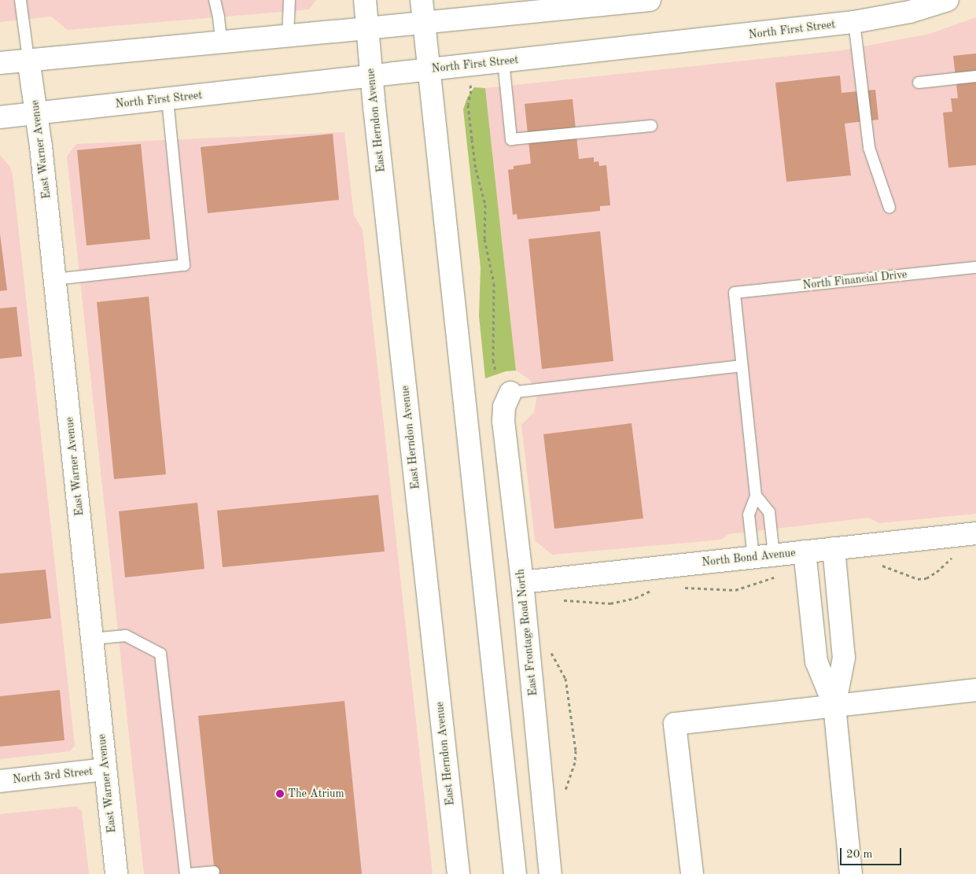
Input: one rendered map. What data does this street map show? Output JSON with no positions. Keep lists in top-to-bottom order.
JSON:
{
  "streets": {
    "main road": [
      "North First Street",
      "East Herndon Avenue",
      "East Warner Avenue",
      "North Bond Avenue",
      "East Frontage Road North",
      "North 3rd Street"
    ],
    "lane": ["North Financial Drive"]
  },
  "crossings": [
    ["North First Street", "East Herndon Avenue"],
    ["North First Street", "East Warner Avenue"],
    ["East Warner Avenue", "North 3rd Street"],
    ["North Bond Avenue", "East Frontage Road North"]
  ],
  "places": ["The Atrium"],
  "scale_bar": "20 m"
}
